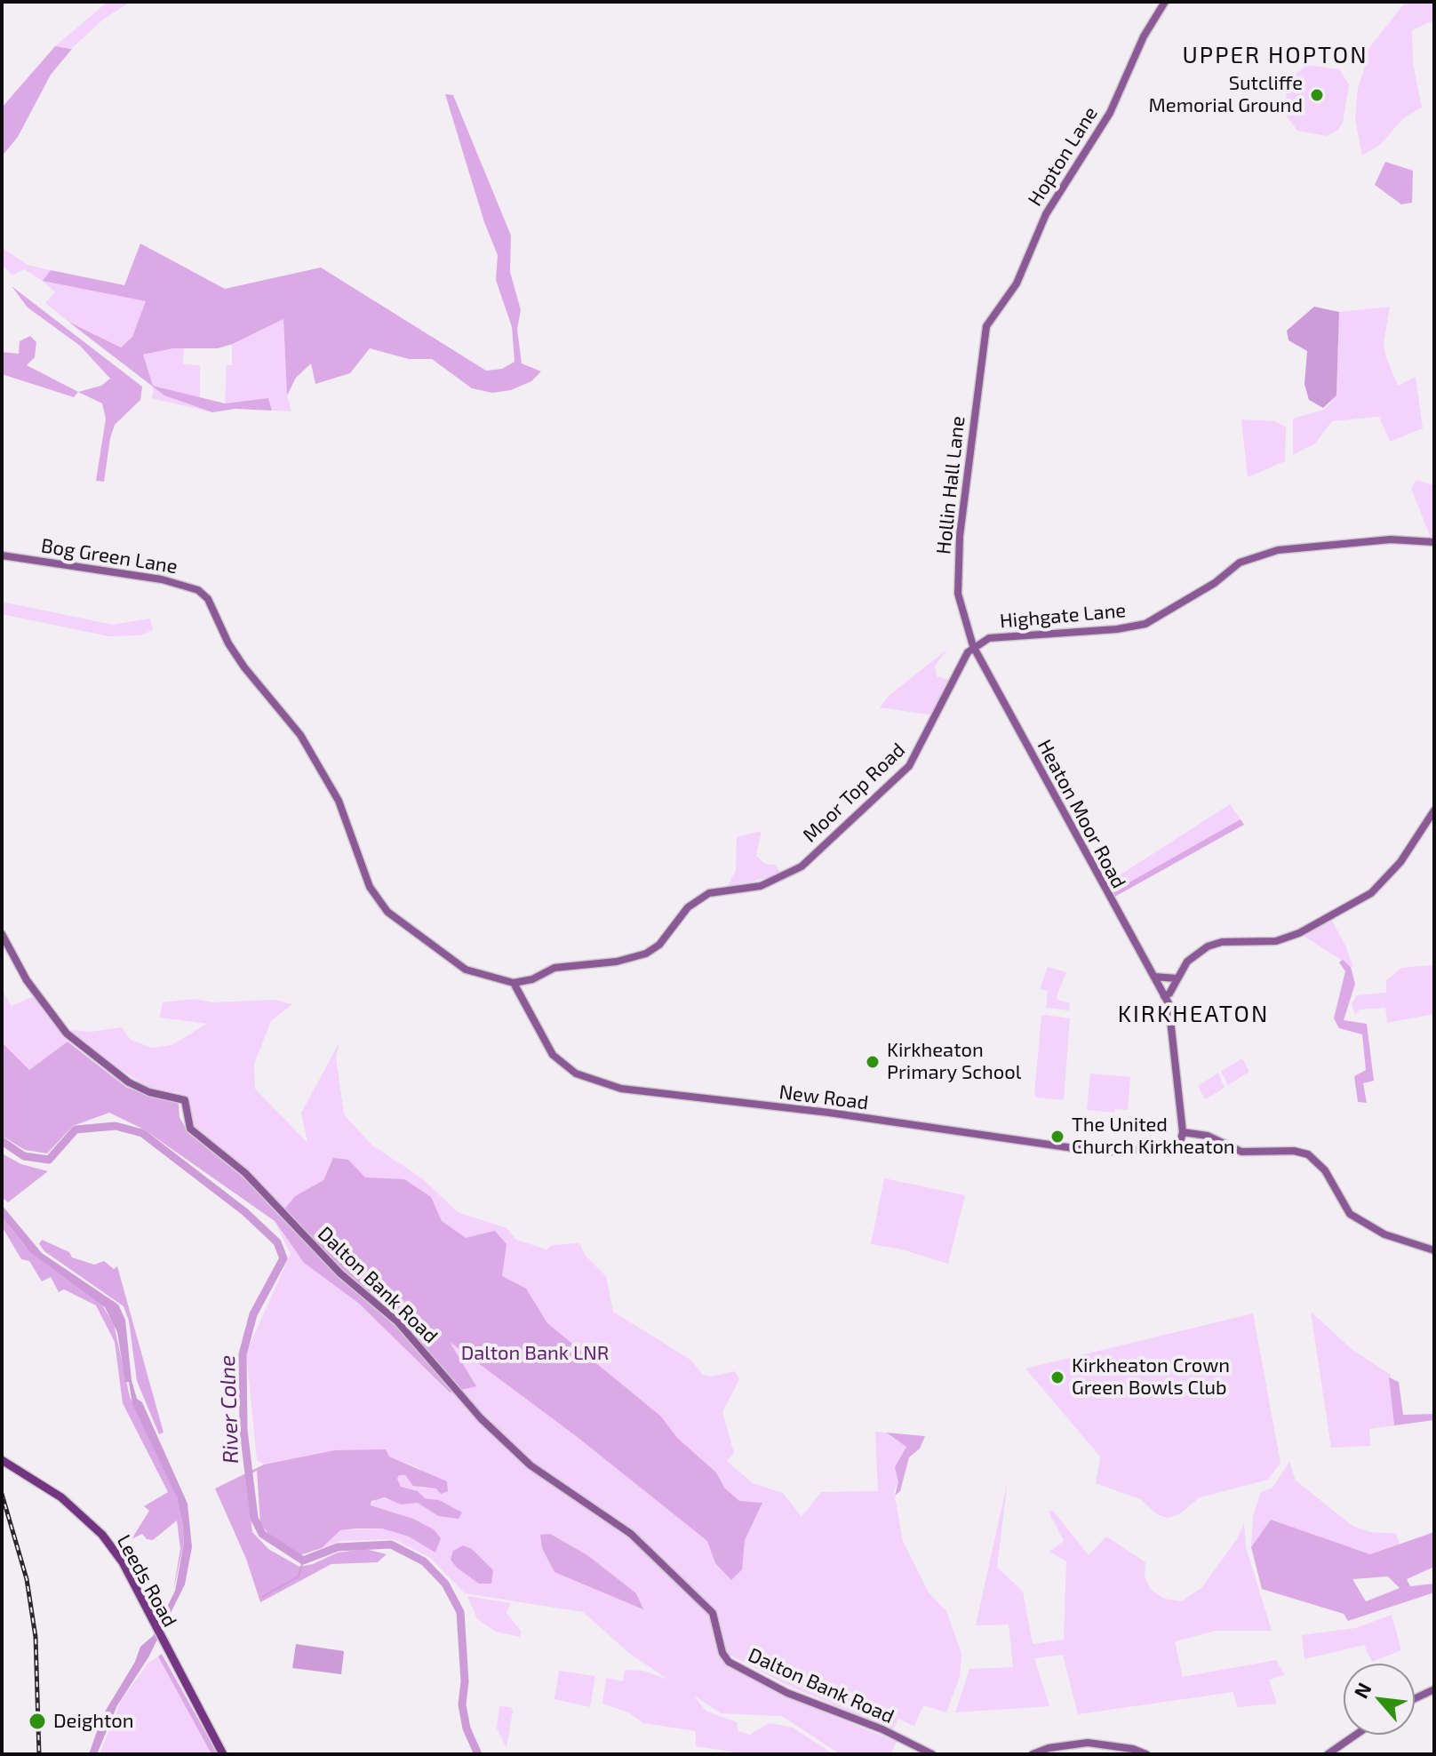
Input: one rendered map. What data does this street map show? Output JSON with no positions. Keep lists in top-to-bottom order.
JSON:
{
  "streets": {
    "main road": ["Leeds Road"],
    "street": [
      "Hopton Lane",
      "Hollin Hall Lane",
      "Bog Green Lane",
      "Highgate Lane",
      "Moor Top Road",
      "Heaton Moor Road",
      "New Road",
      "Dalton Bank Road"
    ]
  },
  "crossings": [
    ["Hopton Lane", "Hollin Hall Lane"],
    ["Hollin Hall Lane", "Highgate Lane"],
    ["Hollin Hall Lane", "Moor Top Road"],
    ["Hollin Hall Lane", "Heaton Moor Road"],
    ["Bog Green Lane", "Moor Top Road"],
    ["Bog Green Lane", "New Road"],
    ["Highgate Lane", "Moor Top Road"],
    ["Highgate Lane", "Heaton Moor Road"],
    ["Moor Top Road", "Heaton Moor Road"],
    ["Moor Top Road", "New Road"],
    ["Heaton Moor Road", "New Road"]
  ],
  "districts": ["UPPER HOPTON", "KIRKHEATON"],
  "water": ["River Colne"],
  "parks": ["Dalton Bank LNR"],
  "places": [
    "Sutcliffe Memorial Ground",
    "Kirkheaton Primary School",
    "The United Church Kirkheaton",
    "Kirkheaton Crown Green Bowls Club",
    "Deighton"
  ],
  "north": "top left"
}
